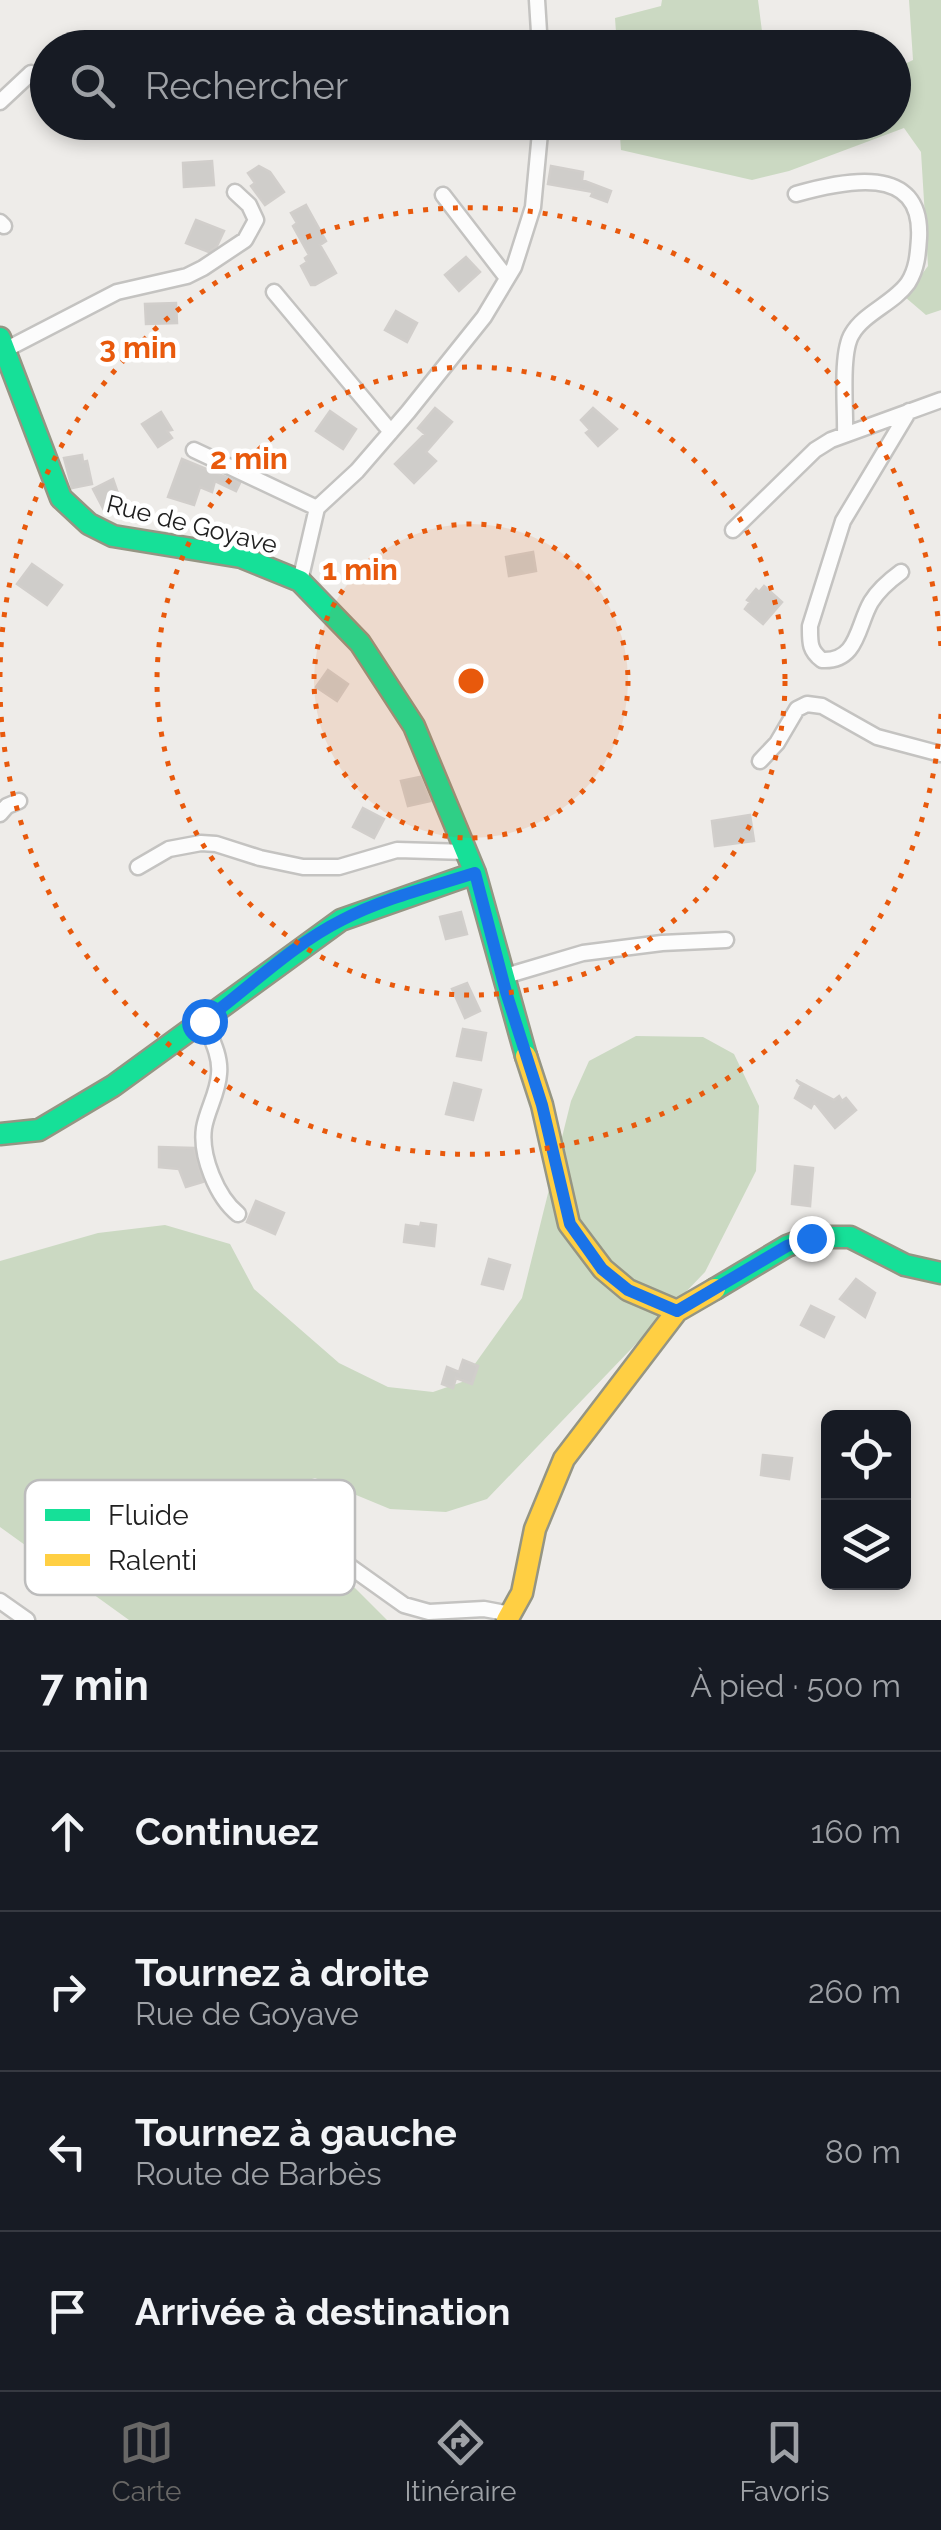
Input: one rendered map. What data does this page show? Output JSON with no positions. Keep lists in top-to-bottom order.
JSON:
{
  "streets": {
    "street": ["Rue de Goyave"]
  },
  "legend": ["Fluide", "Ralenti"],
  "page": {
    "search": "Rechercher",
    "heading": ["7 min", "À pied · 500 m"],
    "list": [
      ["Continuez", "160 m"],
      ["Tournez à droite", "Rue de Goyave", "260 m"],
      ["Tournez à gauche", "Route de Barbès", "80 m"],
      "Arrivée à destination"
    ],
    "nav": ["Carte", "Itinéraire", "Favoris"]
  },
  "rings": ["3 min", "2 min", "1 min"]
}
